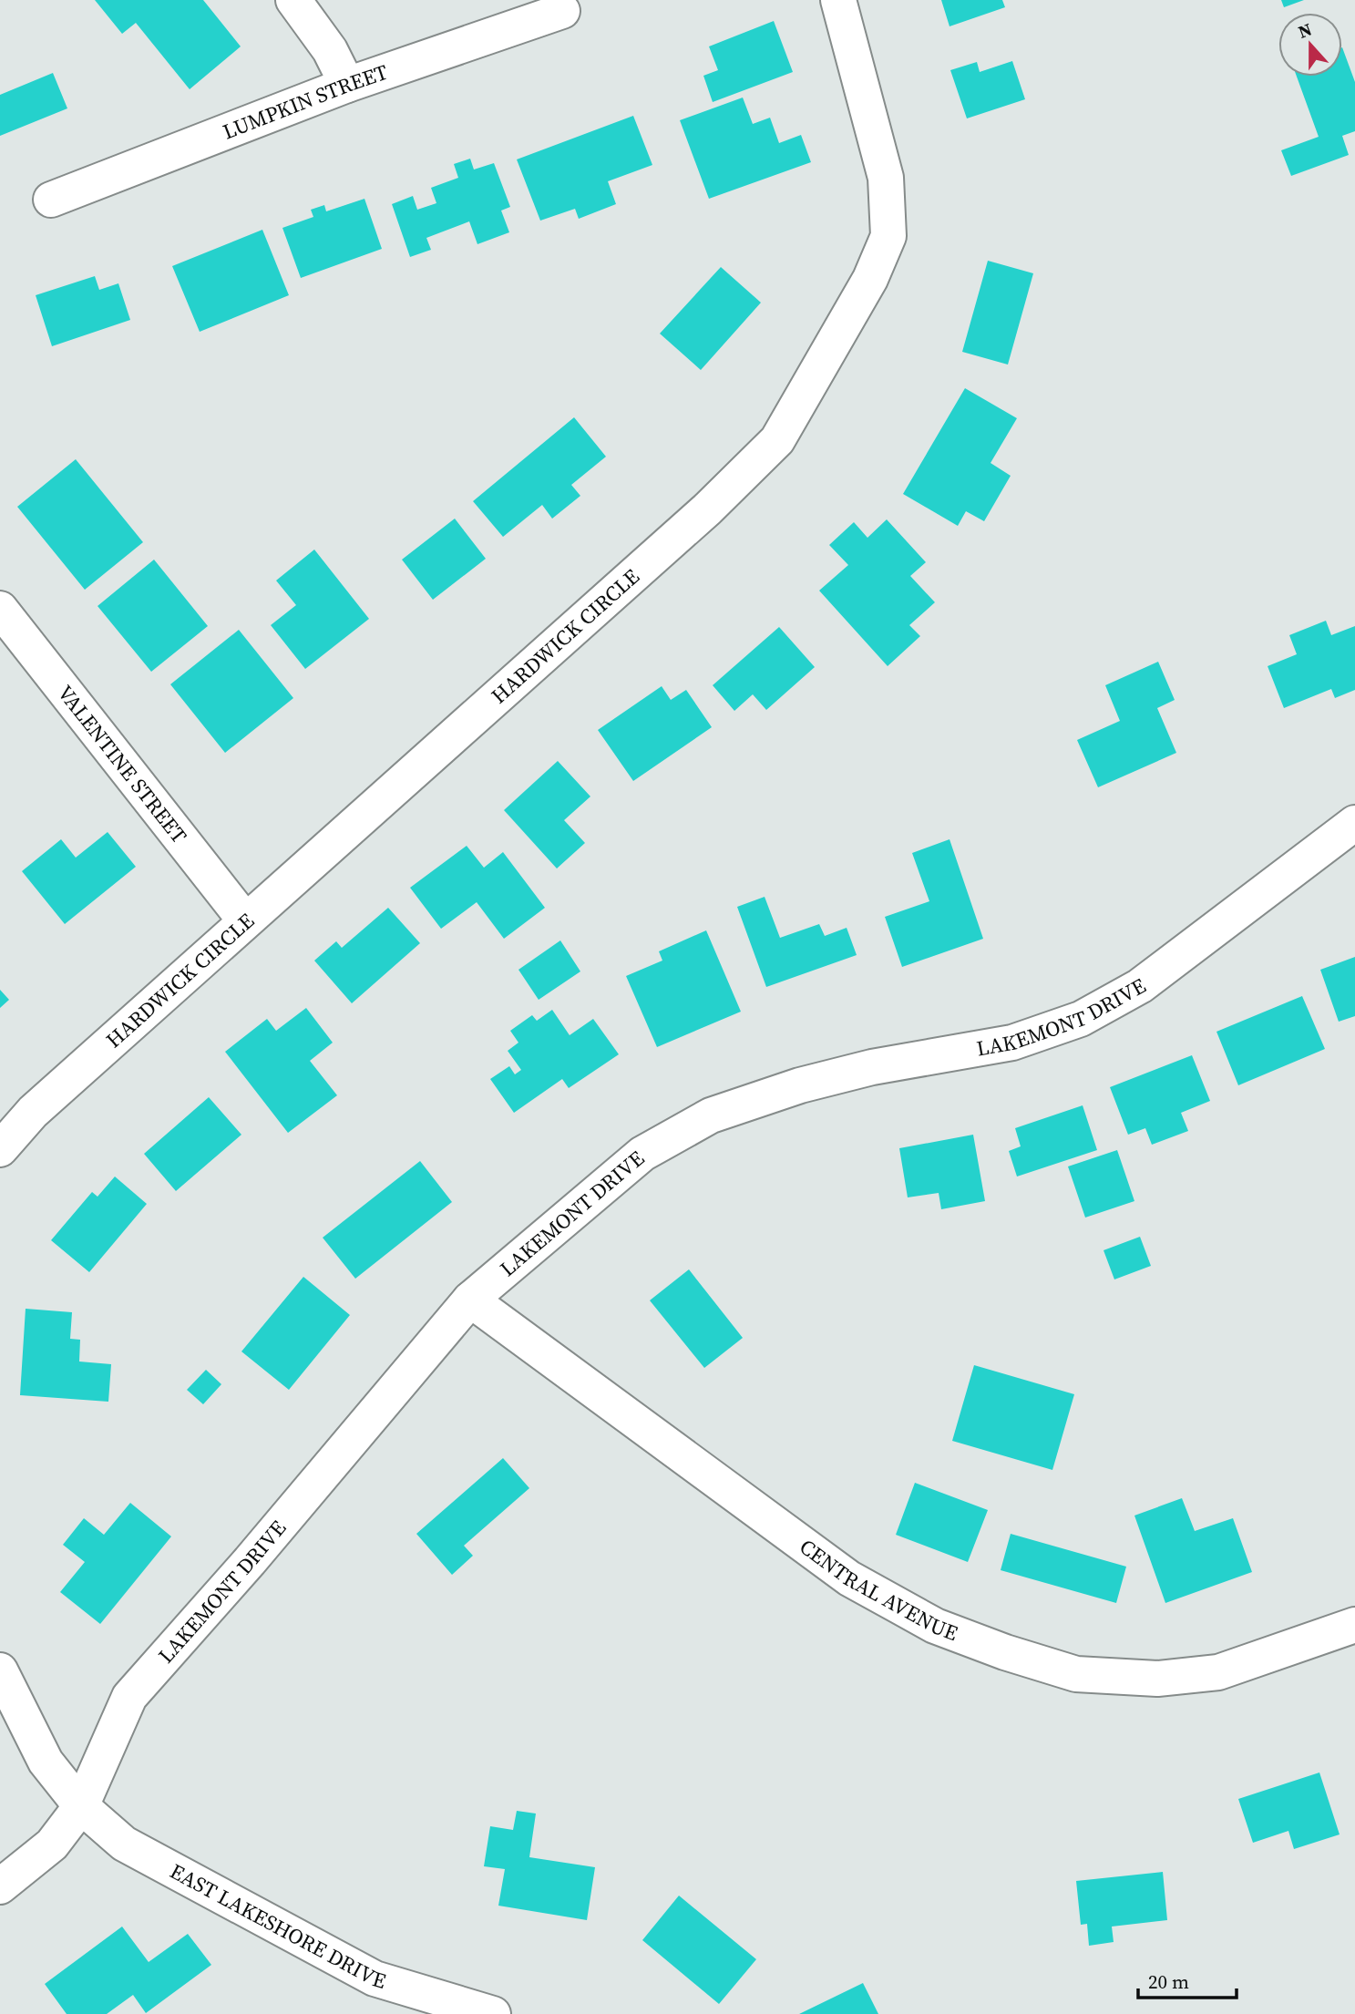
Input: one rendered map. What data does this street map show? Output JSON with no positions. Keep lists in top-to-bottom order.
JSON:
{
  "streets": {
    "street": [
      "LUMPKIN STREET",
      "HARDWICK CIRCLE",
      "VALENTINE STREET",
      "LAKEMONT DRIVE",
      "CENTRAL AVENUE",
      "EAST LAKESHORE DRIVE"
    ]
  },
  "crossings": [
    ["HARDWICK CIRCLE", "VALENTINE STREET"],
    ["LAKEMONT DRIVE", "CENTRAL AVENUE"],
    ["LAKEMONT DRIVE", "EAST LAKESHORE DRIVE"]
  ],
  "scale_bar": "20 m",
  "north": "top"
}
